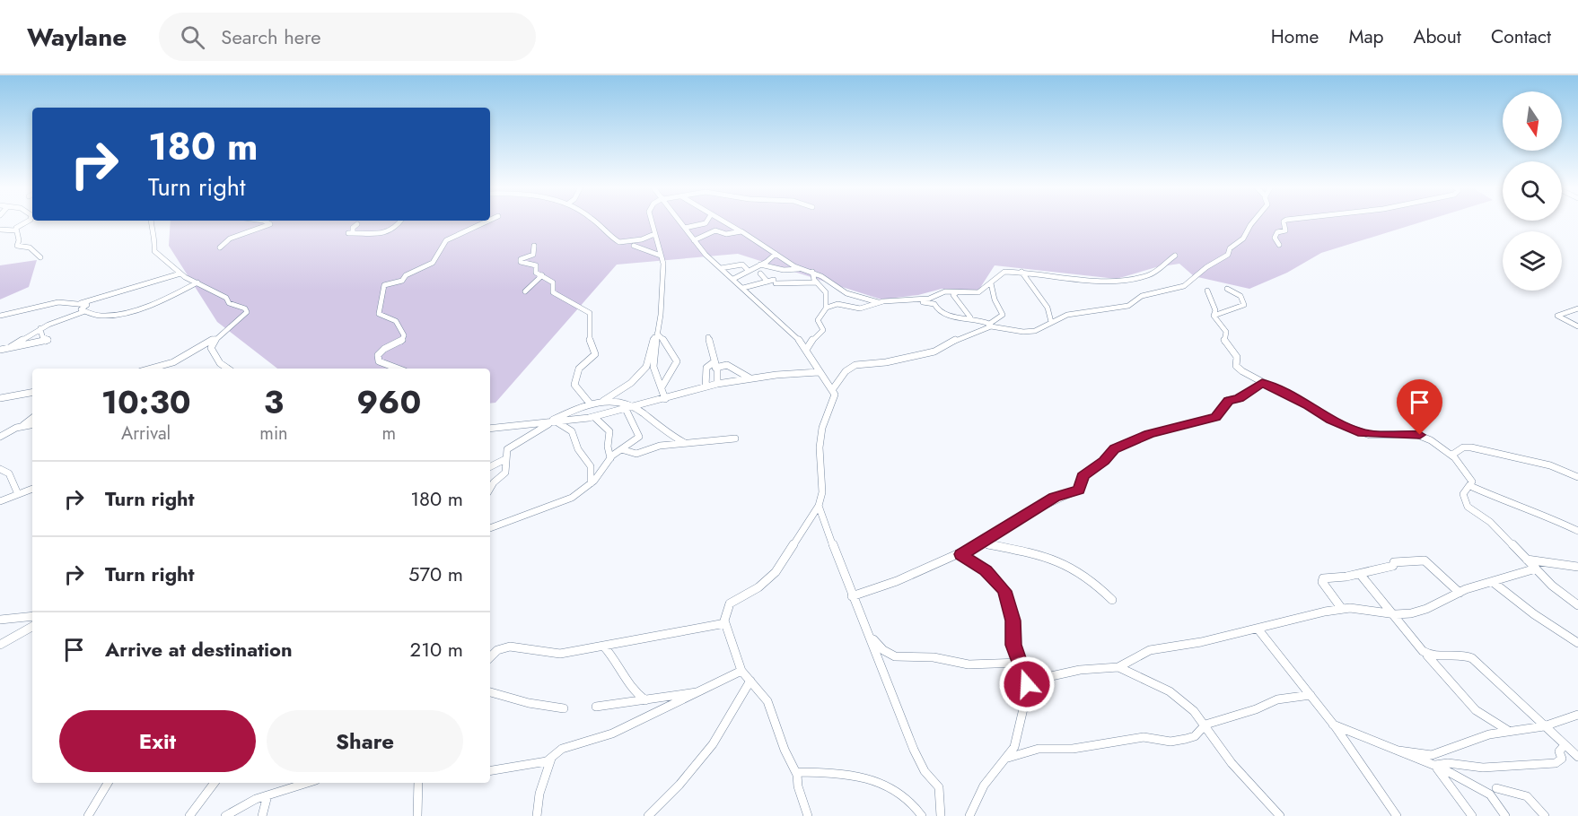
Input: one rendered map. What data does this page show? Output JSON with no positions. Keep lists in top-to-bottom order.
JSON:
{
  "north": "bottom",
  "page": {
    "header": "Waylane",
    "search": "Search here",
    "nav": [
      "Home",
      "Map",
      "About",
      "Contact"
    ],
    "turn": ["180 m", "Turn right"],
    "eta": [
      "10:30",
      "Arrival",
      "3",
      "min",
      "960",
      "m"
    ],
    "list": [
      {
        "name": "Turn right",
        "value": "180 m"
      },
      {
        "name": "Turn right",
        "value": "570 m"
      },
      {
        "name": "Arrive at destination",
        "value": "210 m"
      }
    ],
    "buttons": ["Exit", "Share"]
  }
}
